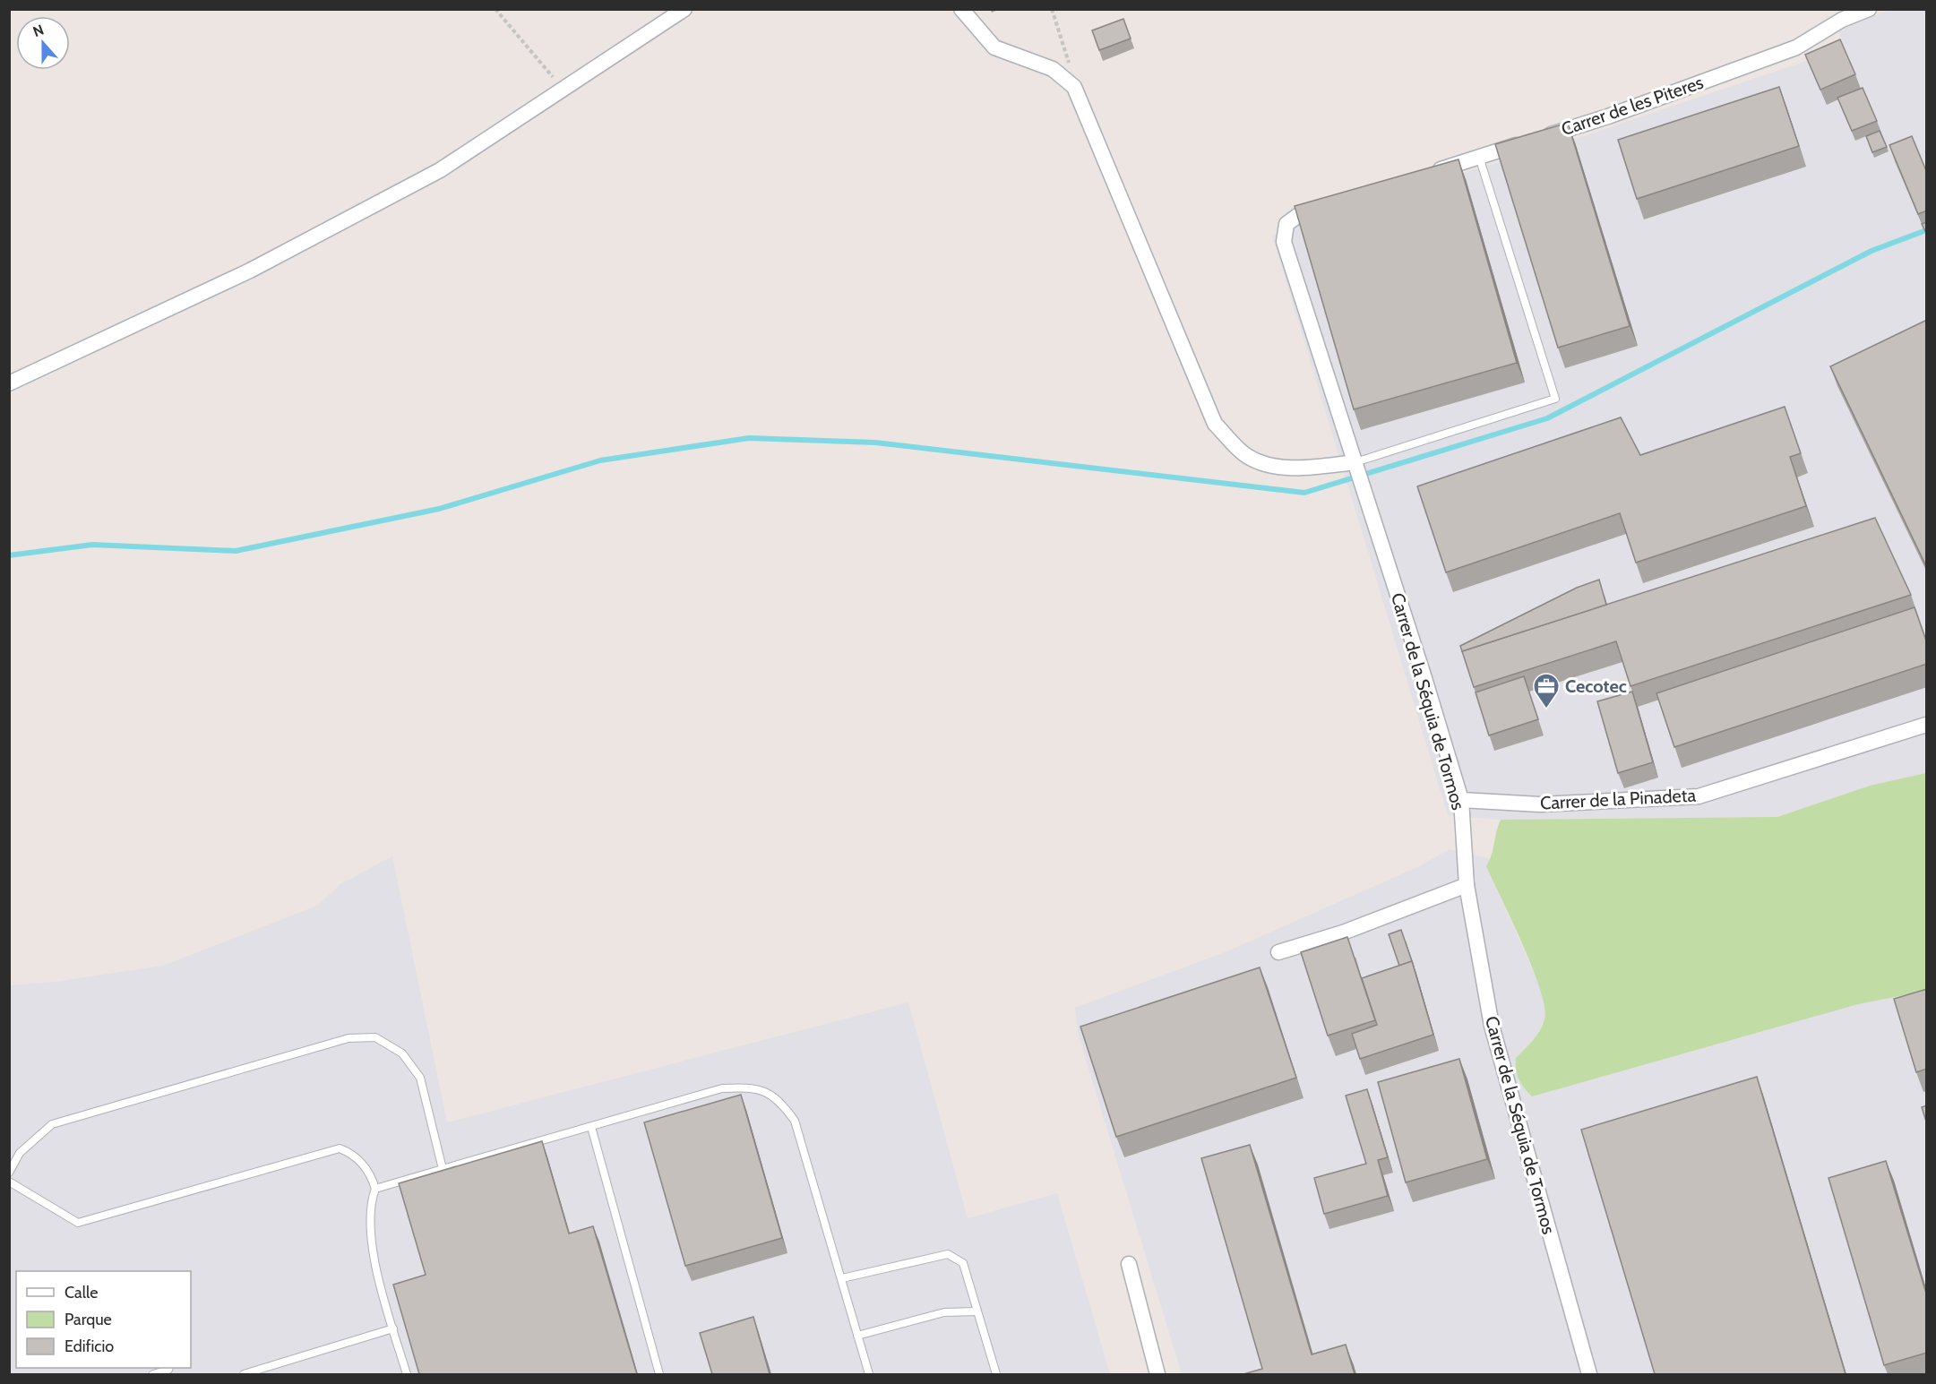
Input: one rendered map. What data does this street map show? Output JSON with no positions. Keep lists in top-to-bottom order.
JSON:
{
  "streets": {
    "street": ["Carrer de les Piteres", "Carrer de la Séquia de Tormos", "Carrer de la Pinadeta"]
  },
  "crossings": [
    ["Carrer de la Séquia de Tormos", "Carrer de la Pinadeta"]
  ],
  "places": {
    "office": ["Cecotec"]
  },
  "legend": ["Calle", "Parque", "Edificio"],
  "north": "top"
}
